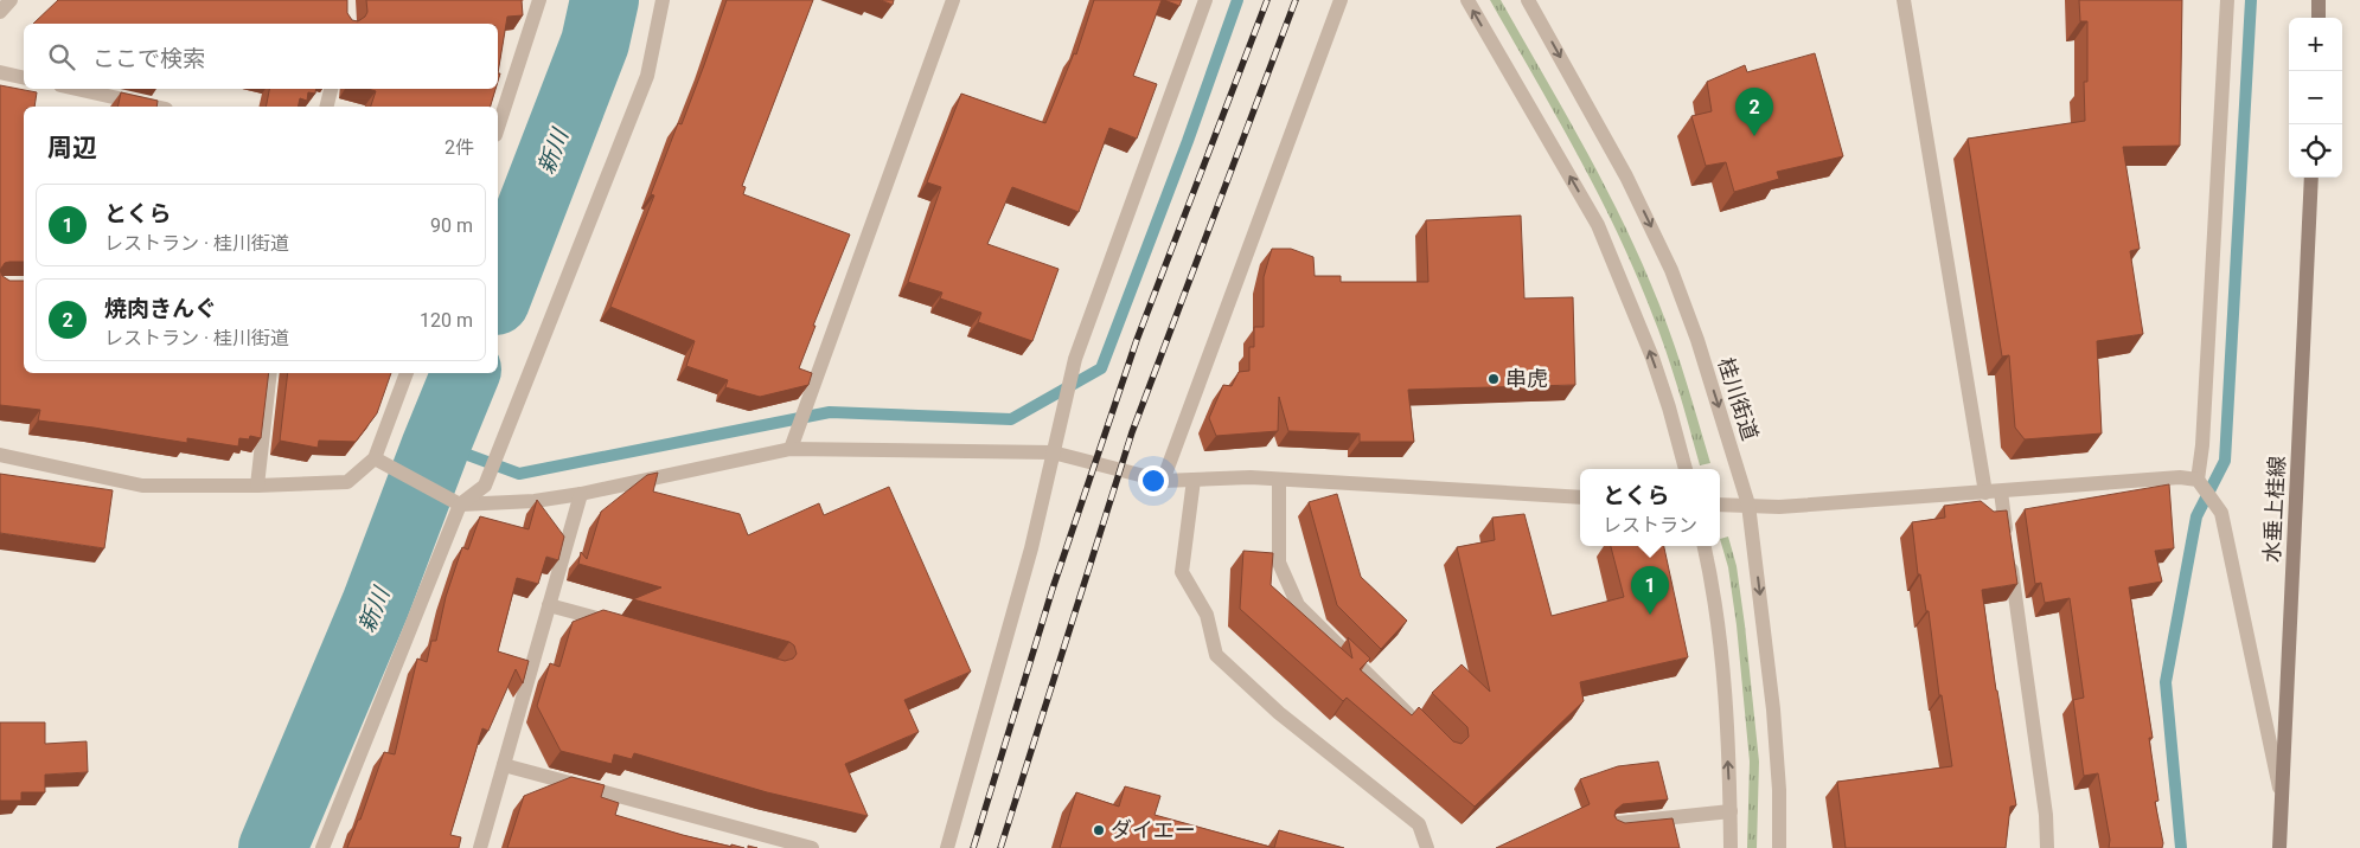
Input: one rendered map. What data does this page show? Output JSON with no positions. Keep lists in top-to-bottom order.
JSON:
{
  "streets": {
    "main road": ["水垂上桂線"],
    "street": ["桂川街道"]
  },
  "water": ["新川"],
  "places": ["串虎", "ダイエー"],
  "page": {
    "map_buttons": ["+", "−"],
    "search": "ここで検索",
    "pins": ["2", "1"],
    "heading": ["周辺", "2件"],
    "list": [
      {
        "mark": "1",
        "name": "とくら",
        "note": "レストラン · 桂川街道",
        "value": "90 m"
      },
      {
        "mark": "2",
        "name": "焼肉きんぐ",
        "note": "レストラン · 桂川街道",
        "value": "120 m"
      }
    ],
    "popup": ["とくら", "レストラン"]
  }
}
